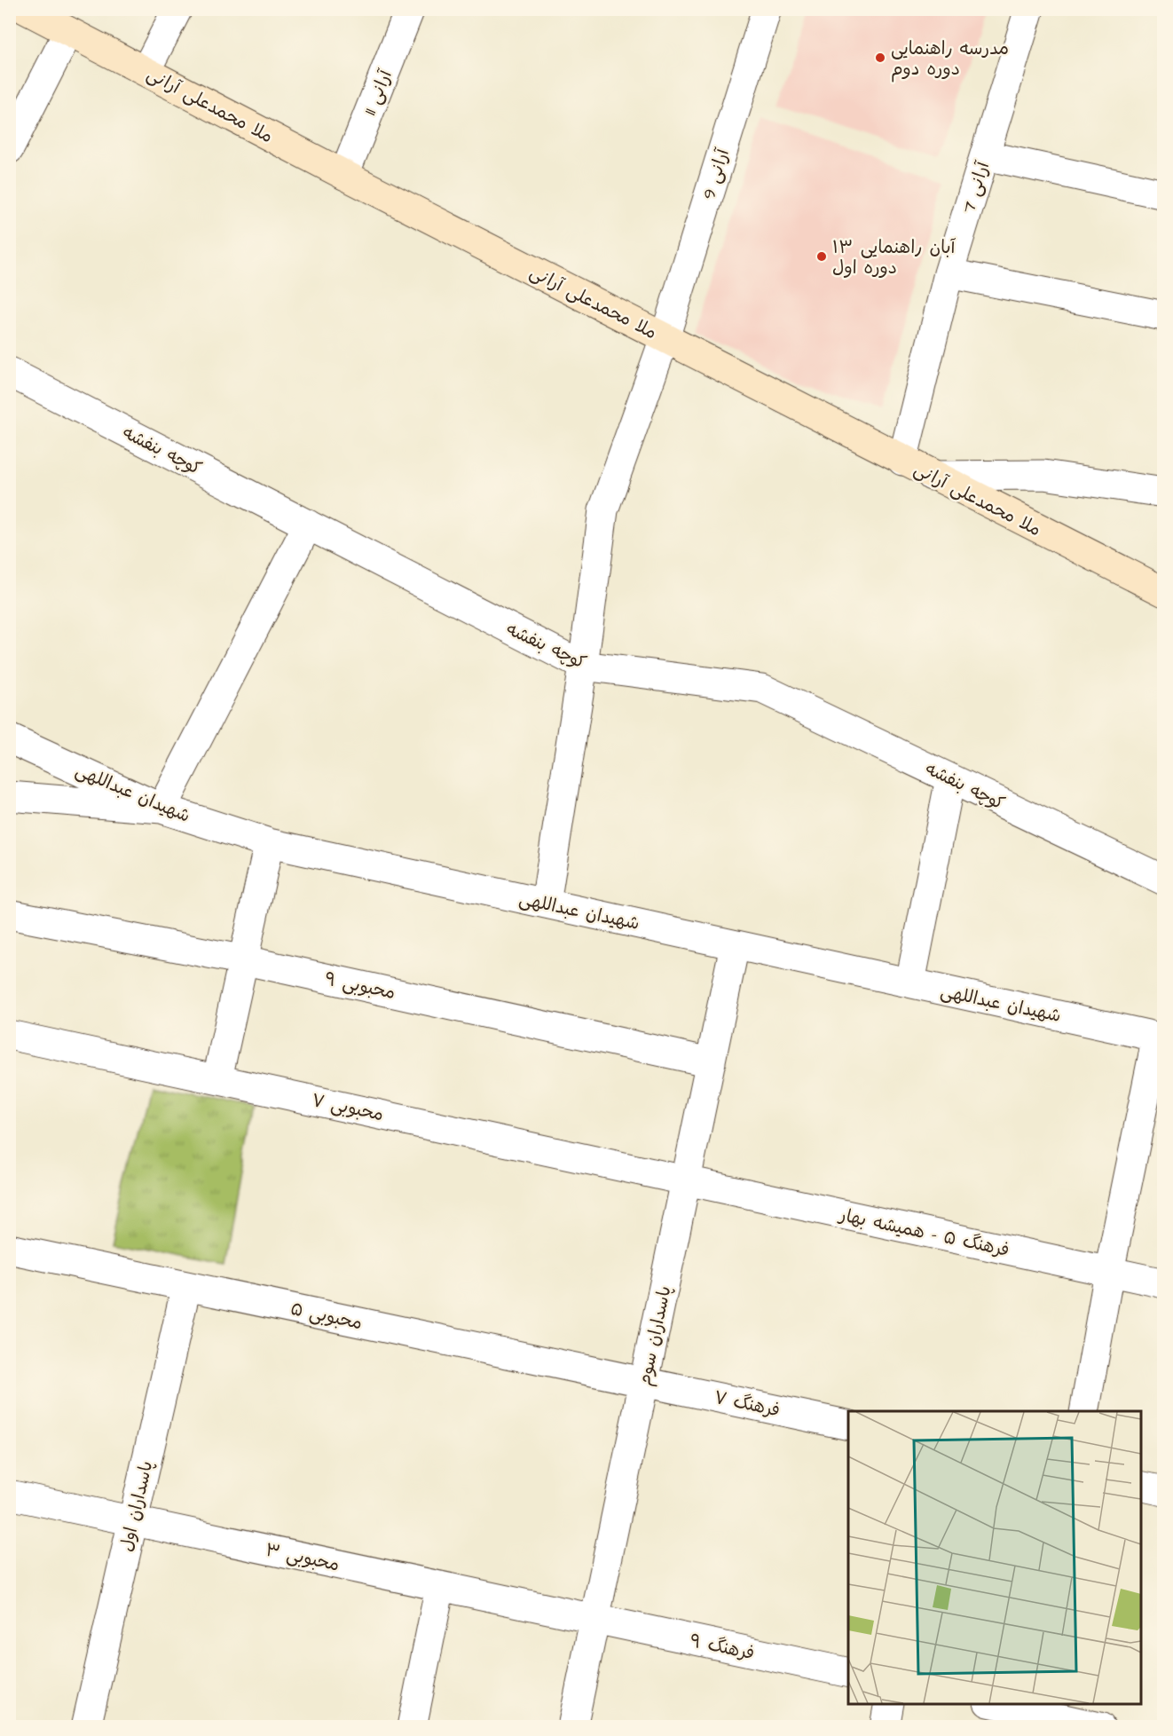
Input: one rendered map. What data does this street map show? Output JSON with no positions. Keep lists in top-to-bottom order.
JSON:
{
  "streets": {
    "street": [
      "آرانی 11",
      "ملا محمدعلی آرانی",
      "آرانی 9",
      "آرانی 7",
      "کوچه بنفشه",
      "شهیدان عبداللهی",
      "محبوبی ۹",
      "محبوبی ۷",
      "فرهنگ ۵ - همیشه بهار",
      "محبوبی ۵",
      "پاسداران سوم",
      "فرهنگ ۷",
      "پاسداران اول",
      "محبوبی ۳",
      "فرهنگ ۹"
    ]
  },
  "crossings": [
    ["آرانی 11", "ملا محمدعلی آرانی"],
    ["ملا محمدعلی آرانی", "آرانی 9"],
    ["ملا محمدعلی آرانی", "آرانی 7"],
    ["آرانی 9", "کوچه بنفشه"],
    ["آرانی 9", "شهیدان عبداللهی"],
    ["شهیدان عبداللهی", "پاسداران سوم"],
    ["محبوبی ۹", "پاسداران سوم"],
    ["محبوبی ۷", "فرهنگ ۵ - همیشه بهار"],
    ["محبوبی ۷", "پاسداران سوم"],
    ["فرهنگ ۵ - همیشه بهار", "پاسداران سوم"],
    ["محبوبی ۵", "پاسداران سوم"],
    ["محبوبی ۵", "فرهنگ ۷"],
    ["محبوبی ۵", "پاسداران اول"],
    ["پاسداران سوم", "فرهنگ ۷"],
    ["پاسداران سوم", "محبوبی ۳"],
    ["پاسداران سوم", "فرهنگ ۹"],
    ["پاسداران اول", "محبوبی ۳"],
    ["محبوبی ۳", "فرهنگ ۹"]
  ],
  "places": ["مدرسه راهنمایی دوره دوم", "۱۳ آبان راهنمایی دوره اول"]
}
